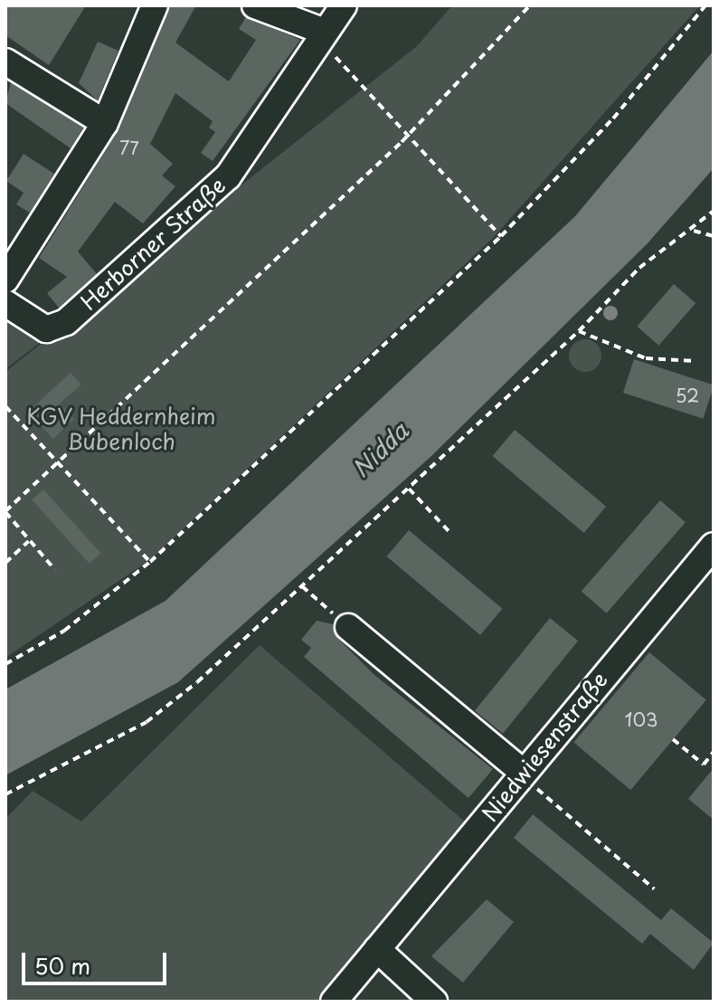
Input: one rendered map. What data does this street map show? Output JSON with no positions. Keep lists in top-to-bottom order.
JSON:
{
  "streets": {
    "street": ["Herborner Straße", "Niedwiesenstraße"]
  },
  "water": ["Nidda"],
  "parks": ["KGV Heddernheim Bubenloch"],
  "house_numbers": ["77", "52", "103"],
  "scale_bar": "50 m"
}
